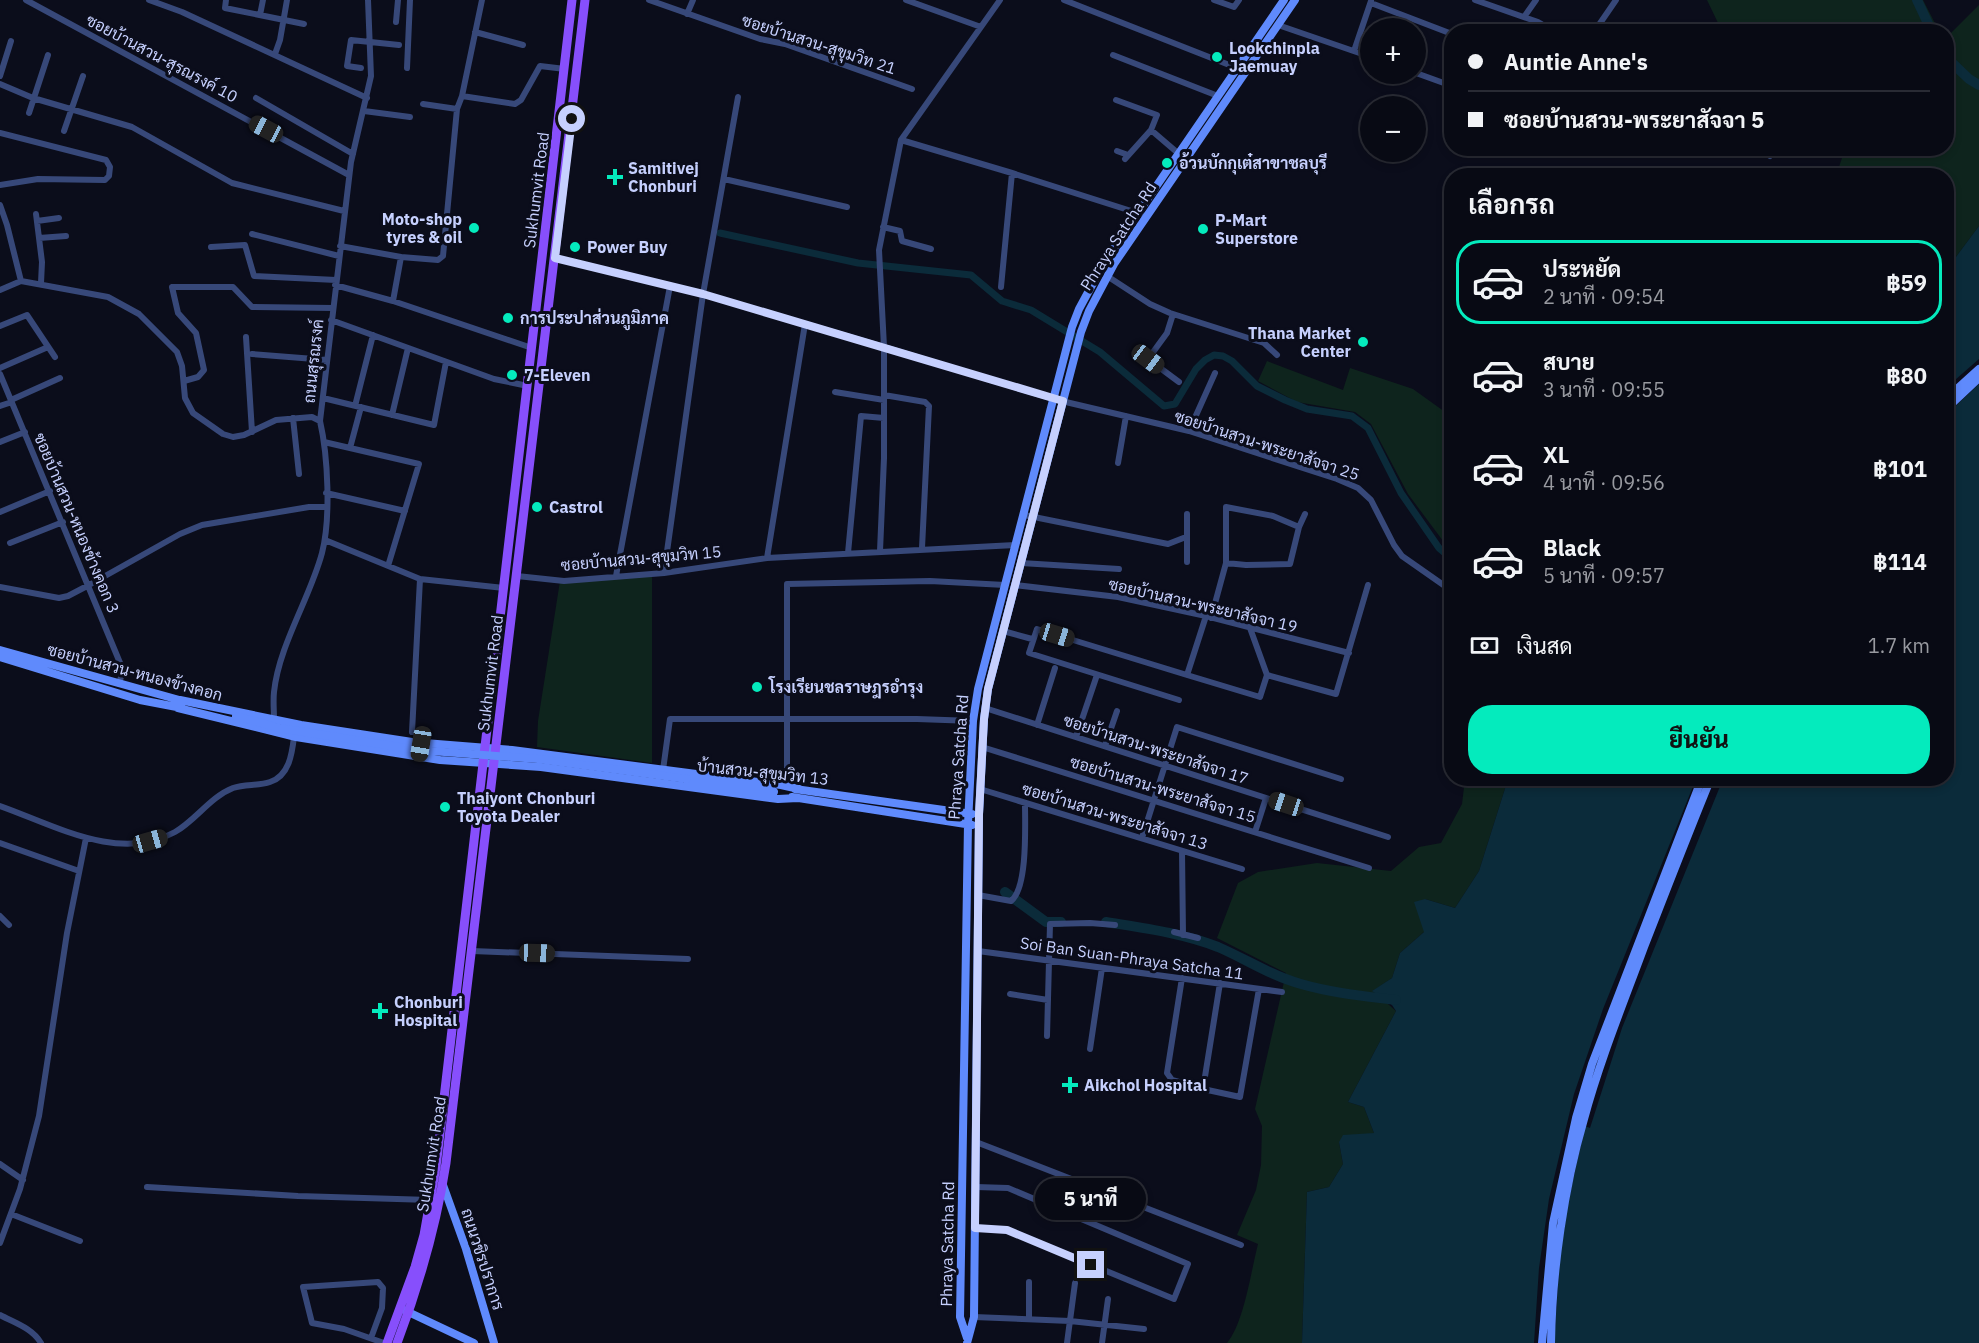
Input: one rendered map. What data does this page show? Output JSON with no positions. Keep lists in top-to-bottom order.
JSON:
{
  "streets": {
    "main road": [
      "Sukhumvit Road",
      "Phraya Satcha Rd",
      "ซอยบ้านสวน-หนองข้างคอก",
      "บ้านสวน-สุขุมวิท 13",
      "ถนนวชิรปราการ"
    ],
    "street": [
      "ซอยบ้านสวน-สุขุมวิท 21",
      "ซอยบ้านสวน-สุรณรงค์ 10",
      "ถนนสุรณรงค์",
      "ซอยบ้านสวน-พระยาสัจจา 25",
      "ซอยบ้านสวน-หนองข้างคอก 3",
      "ซอยบ้านสวน-สุขุมวิท 15",
      "ซอยบ้านสวน-พระยาสัจจา 19",
      "ซอยบ้านสวน-พระยาสัจจา 17",
      "ซอยบ้านสวน-พระยาสัจจา 15",
      "ซอยบ้านสวน-พระยาสัจจา 13",
      "Soi Ban Suan-Phraya Satcha 11"
    ]
  },
  "crossings": [
    ["ซอยบ้านสวน-สุรณรงค์ 10", "ถนนสุรณรงค์"],
    ["Sukhumvit Road", "ซอยบ้านสวน-พระยาสัจจา 25"],
    ["Sukhumvit Road", "ซอยบ้านสวน-สุขุมวิท 15"],
    ["Sukhumvit Road", "ถนนวชิรปราการ"],
    ["Phraya Satcha Rd", "ซอยบ้านสวน-พระยาสัจจา 25"],
    ["Phraya Satcha Rd", "ซอยบ้านสวน-สุขุมวิท 15"],
    ["Phraya Satcha Rd", "ซอยบ้านสวน-พระยาสัจจา 19"],
    ["Phraya Satcha Rd", "ซอยบ้านสวน-พระยาสัจจา 17"],
    ["Phraya Satcha Rd", "บ้านสวน-สุขุมวิท 13"],
    ["Phraya Satcha Rd", "ซอยบ้านสวน-พระยาสัจจา 15"],
    ["Phraya Satcha Rd", "ซอยบ้านสวน-พระยาสัจจา 13"],
    ["Phraya Satcha Rd", "Soi Ban Suan-Phraya Satcha 11"],
    ["ซอยบ้านสวน-หนองข้างคอก 3", "ซอยบ้านสวน-หนองข้างคอก"],
    ["ซอยบ้านสวน-หนองข้างคอก", "บ้านสวน-สุขุมวิท 13"]
  ],
  "places": {
    "other": [
      "Lookchinpla Jaemuay",
      "อ้วนบักกุเต๋สาขาชลบุรี",
      "Moto-shop tyres & oil",
      "P-Mart Superstore",
      "Power Buy",
      "การประปาส่วนภูมิภาค",
      "Thana Market Center",
      "7-Eleven",
      "Castrol",
      "โรงเรียนชลราษฎรอำรุง",
      "Thaiyont Chonburi Toyota Dealer"
    ],
    "health": ["Samitivej Chonburi", "Chonburi Hospital", "Aikchol Hospital"]
  },
  "page": {
    "map_buttons": ["+", "−"],
    "banner": ["Auntie Anne's", "ซอยบ้านสวน-พระยาสัจจา 5"],
    "heading": "เลือกรถ",
    "list": [
      {
        "name": "ประหยัด",
        "note": "2 นาที · 09:54",
        "value": "฿59"
      },
      {
        "name": "สบาย",
        "note": "3 นาที · 09:55",
        "value": "฿80"
      },
      {
        "name": "XL",
        "note": "4 นาที · 09:56",
        "value": "฿101"
      },
      {
        "name": "Black",
        "note": "5 นาที · 09:57",
        "value": "฿114"
      }
    ],
    "pay": ["เงินสด", "1.7 km"],
    "buttons": "ยืนยัน",
    "bubble": "5 นาที"
  }
}
